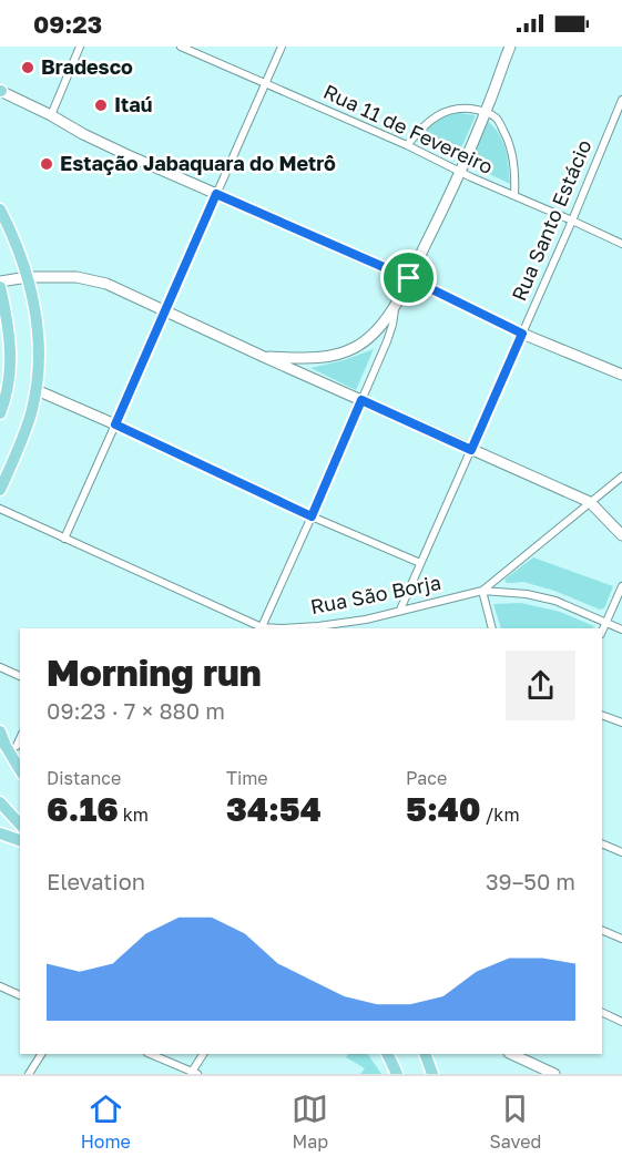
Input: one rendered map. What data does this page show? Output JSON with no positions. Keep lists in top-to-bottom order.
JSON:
{
  "streets": {
    "street": ["Rua 11 de Fevereiro", "Rua Santo Estácio", "Rua São Borja"]
  },
  "crossings": [
    ["Rua 11 de Fevereiro", "Rua Santo Estácio"],
    ["Rua Santo Estácio", "Rua São Borja"]
  ],
  "places": ["Bradesco", "Itaú", "Estação Jabaquara do Metrô"],
  "page": {
    "status": "09:23",
    "heading": ["Morning run", "09:23 · 7 × 880 m"],
    "stats": [
      ["Distance", "6.16 km"],
      ["Time", "34:54"],
      ["Pace", "5:40 /km"]
    ],
    "chart": ["Elevation", "39–50 m"],
    "tabs": ["Home", "Map", "Saved"]
  }
}
